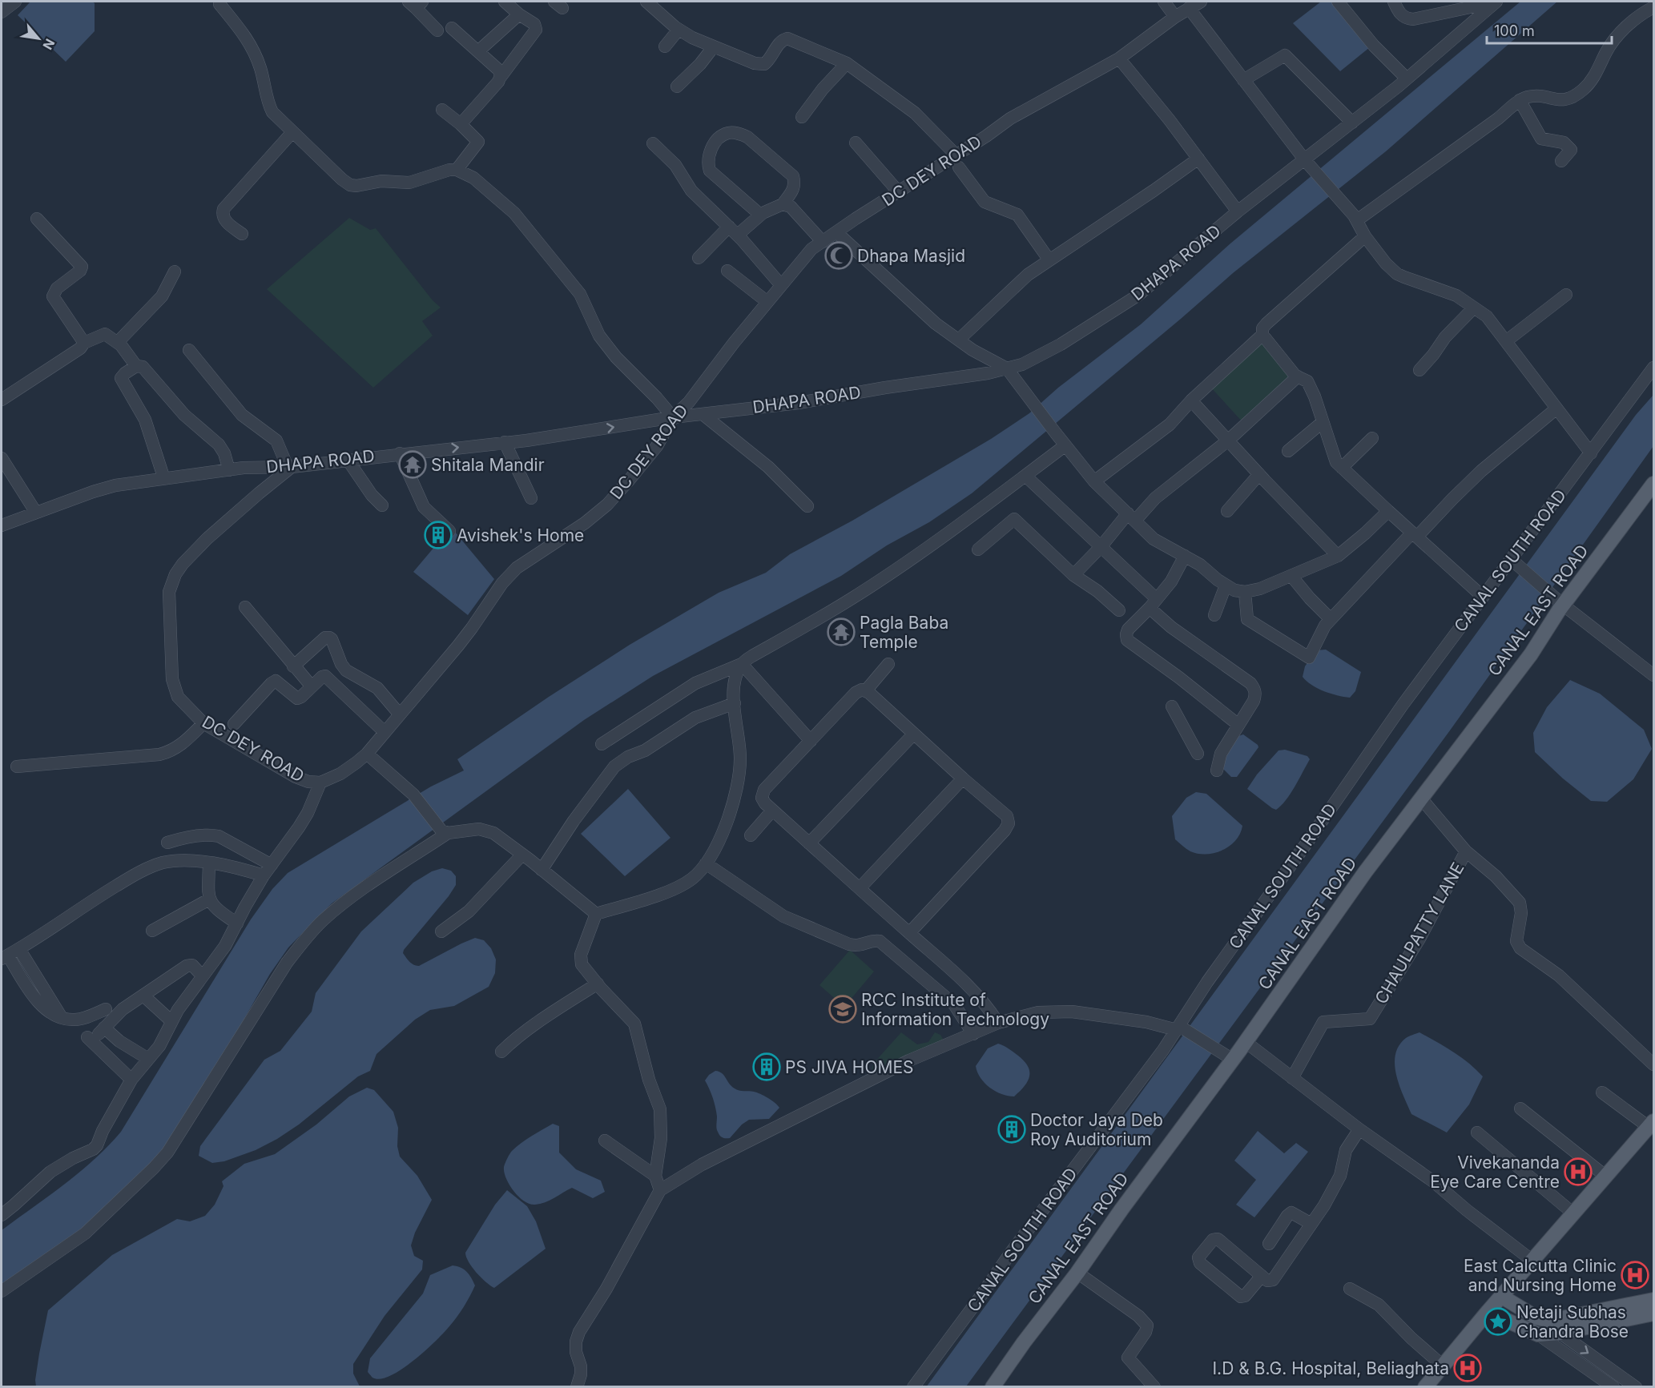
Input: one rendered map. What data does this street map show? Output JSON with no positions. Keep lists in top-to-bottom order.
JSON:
{
  "streets": {
    "main road": ["CANAL EAST ROAD"],
    "street": [
      "DC DEY ROAD",
      "DHAPA ROAD",
      "CANAL SOUTH ROAD",
      "CHAULPATTY LANE"
    ]
  },
  "crossings": [
    ["DC DEY ROAD", "DHAPA ROAD"]
  ],
  "places": {
    "mosque": ["Dhapa Masjid"],
    "temple": ["Shitala Mandir", "Pagla Baba Temple"],
    "building": ["Avishek's Home", "PS JIVA HOMES", "Doctor Jaya Deb Roy Auditorium"],
    "school or university": ["RCC Institute of Information Technology"],
    "hospital": ["Vivekananda Eye Care Centre", "East Calcutta Clinic and Nursing Home", "I.D & B.G. Hospital, Beliaghata"],
    "place": ["Netaji Subhas Chandra Bose"]
  },
  "scale_bar": "100 m",
  "north": "bottom right"
}
